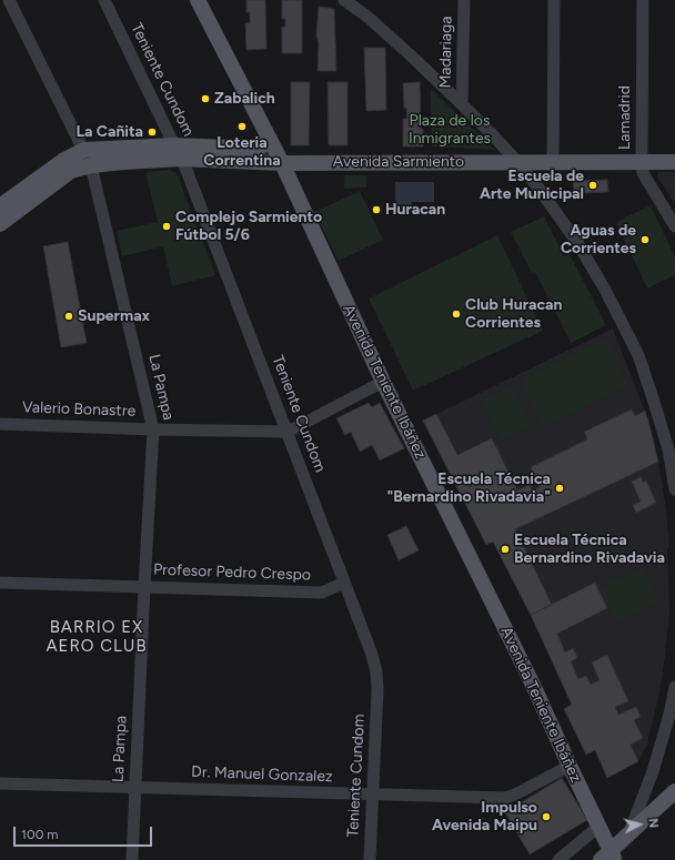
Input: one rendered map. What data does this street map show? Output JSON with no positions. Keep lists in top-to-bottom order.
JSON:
{
  "streets": {
    "main road": ["Avenida Sarmiento", "Avenida Teniente Ibáñez"],
    "street": [
      "Madariaga",
      "Teniente Cundom",
      "Lamadrid",
      "La Pampa",
      "Valerio Bonastre",
      "Profesor Pedro Crespo",
      "Dr. Manuel Gonzalez"
    ]
  },
  "crossings": [
    ["Teniente Cundom", "Avenida Sarmiento"],
    ["Teniente Cundom", "Valerio Bonastre"],
    ["Teniente Cundom", "Profesor Pedro Crespo"],
    ["Teniente Cundom", "Dr. Manuel Gonzalez"],
    ["Lamadrid", "Avenida Sarmiento"],
    ["Avenida Sarmiento", "Avenida Teniente Ibáñez"],
    ["Avenida Teniente Ibáñez", "Valerio Bonastre"],
    ["Avenida Teniente Ibáñez", "Dr. Manuel Gonzalez"],
    ["La Pampa", "Valerio Bonastre"],
    ["La Pampa", "Profesor Pedro Crespo"],
    ["La Pampa", "Dr. Manuel Gonzalez"]
  ],
  "districts": ["BARRIO EX AERO CLUB"],
  "parks": ["Plaza de los Inmigrantes"],
  "places": [
    "Zabalich",
    "Loteria Correntina",
    "La Cañita",
    "Escuela de Arte Municipal",
    "Huracan",
    "Complejo Sarmiento Fútbol 5/6",
    "Aguas de Corrientes",
    "Club Huracan Corrientes",
    "Supermax",
    "Escuela Técnica \"Bernardino Rivadavia\"",
    "Escuela Técnica Bernardino Rivadavia",
    "Impulso Avenida Maipu"
  ],
  "scale_bar": "100 m",
  "north": "right"
}
